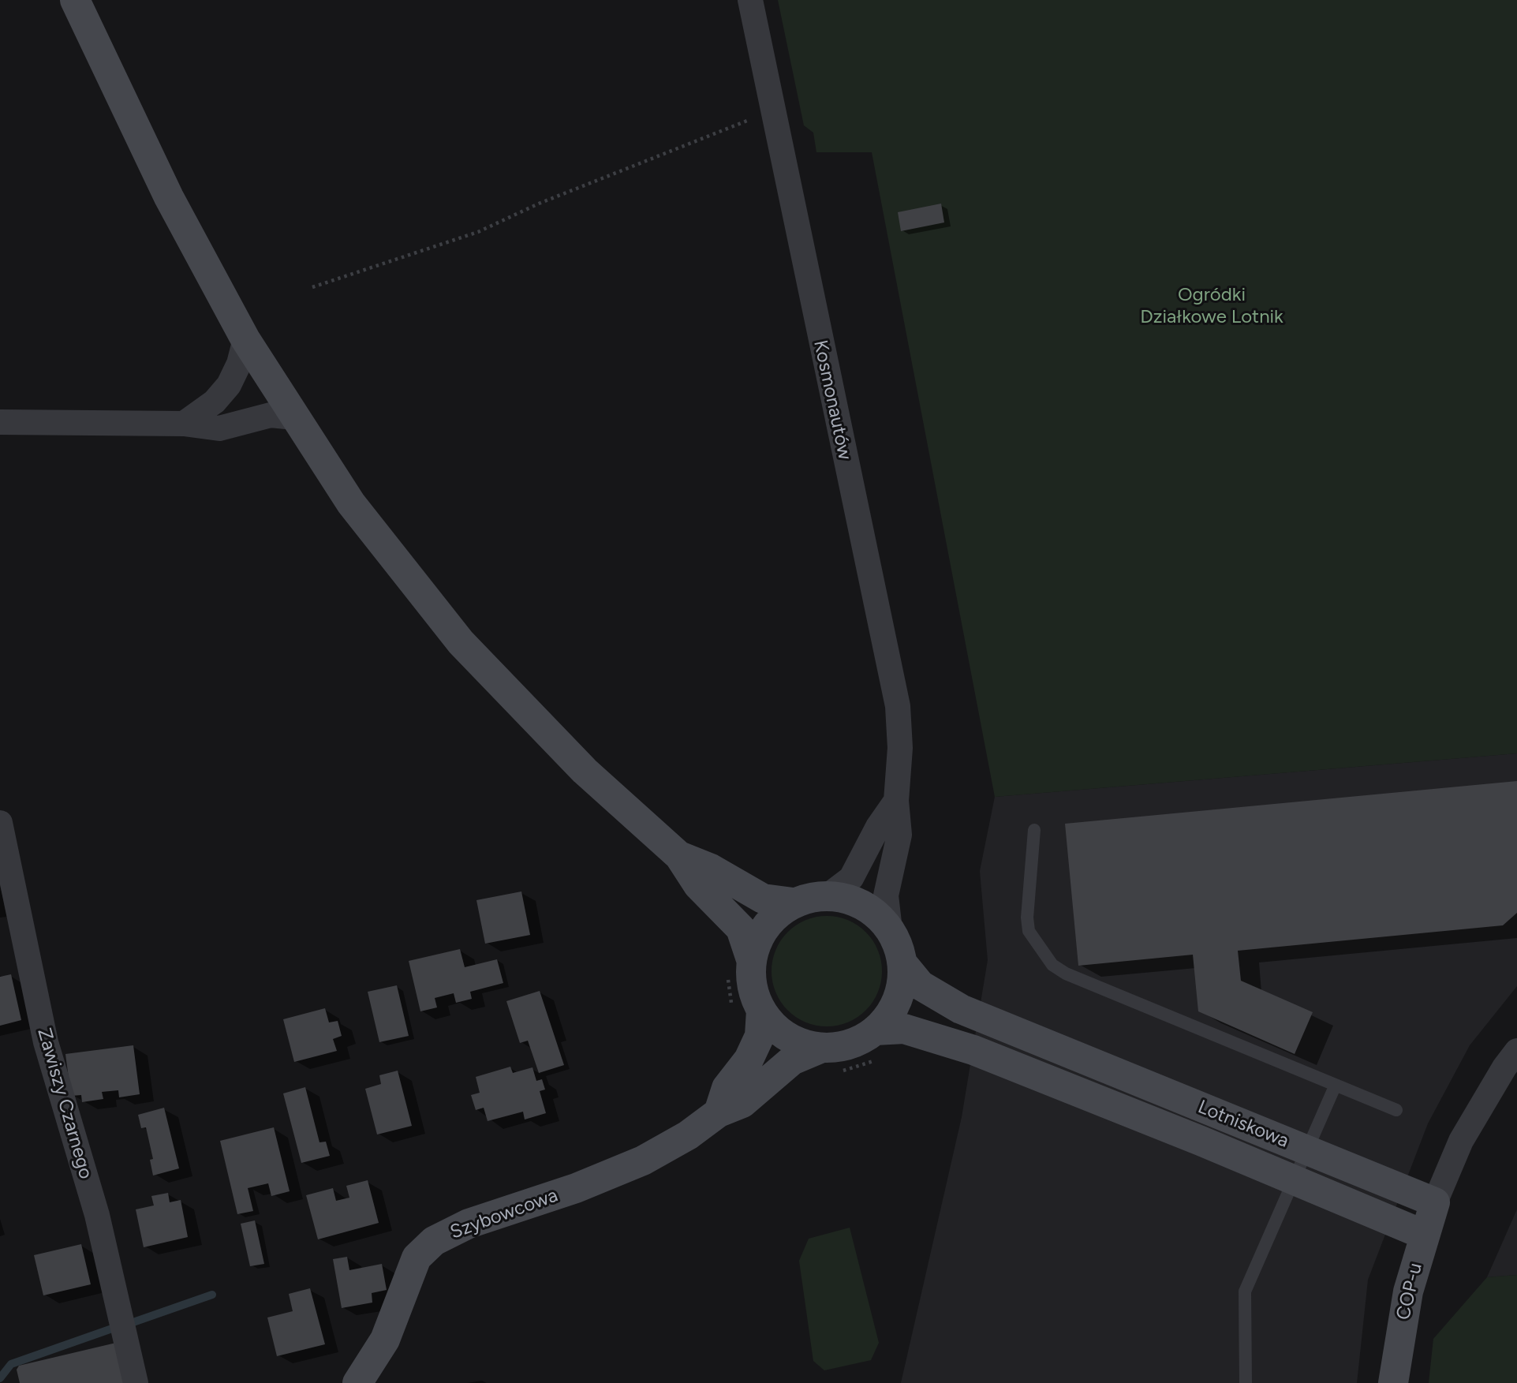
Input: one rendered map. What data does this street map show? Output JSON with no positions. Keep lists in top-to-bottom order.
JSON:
{
  "streets": {
    "main road": ["Lotniskowa", "Szybowcowa", "COP-u"],
    "street": ["Kosmonautów", "Zawiszy Czarnego"]
  },
  "crossings": [
    ["Kosmonautów", "Lotniskowa"],
    ["Kosmonautów", "Szybowcowa"],
    ["Lotniskowa", "Szybowcowa"],
    ["Lotniskowa", "COP-u"]
  ],
  "parks": ["Ogródki Działkowe Lotnik"]
}
